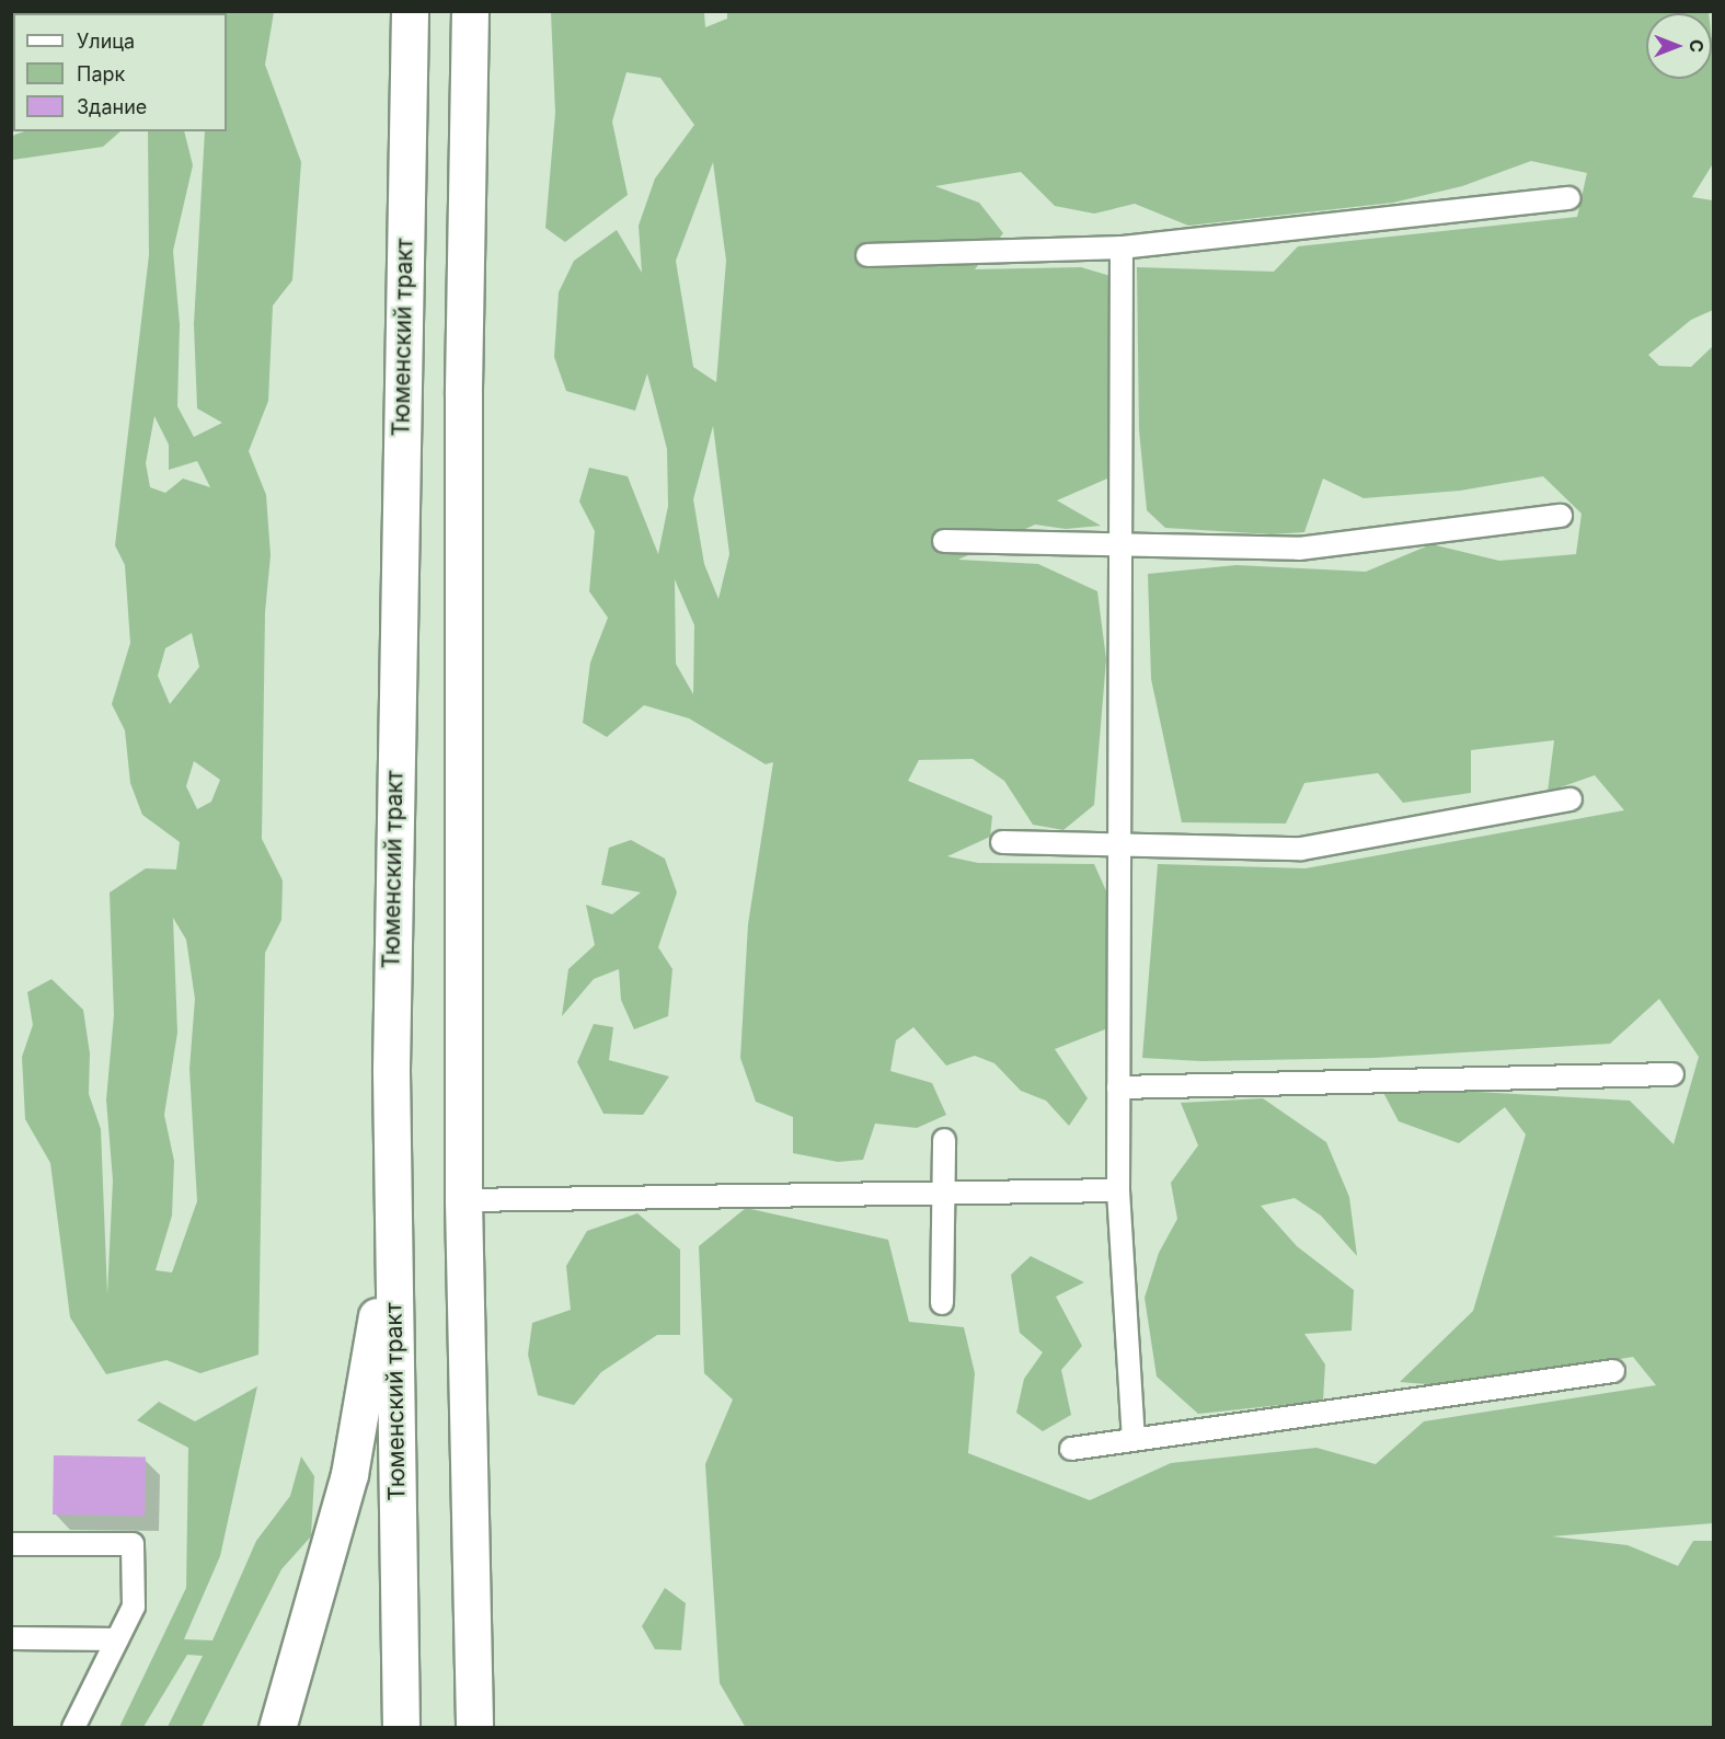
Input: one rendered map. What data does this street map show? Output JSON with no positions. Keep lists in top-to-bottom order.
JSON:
{
  "streets": {
    "main road": ["Тюменский тракт"]
  },
  "legend": ["Улица", "Парк", "Здание"],
  "north": "right"
}
